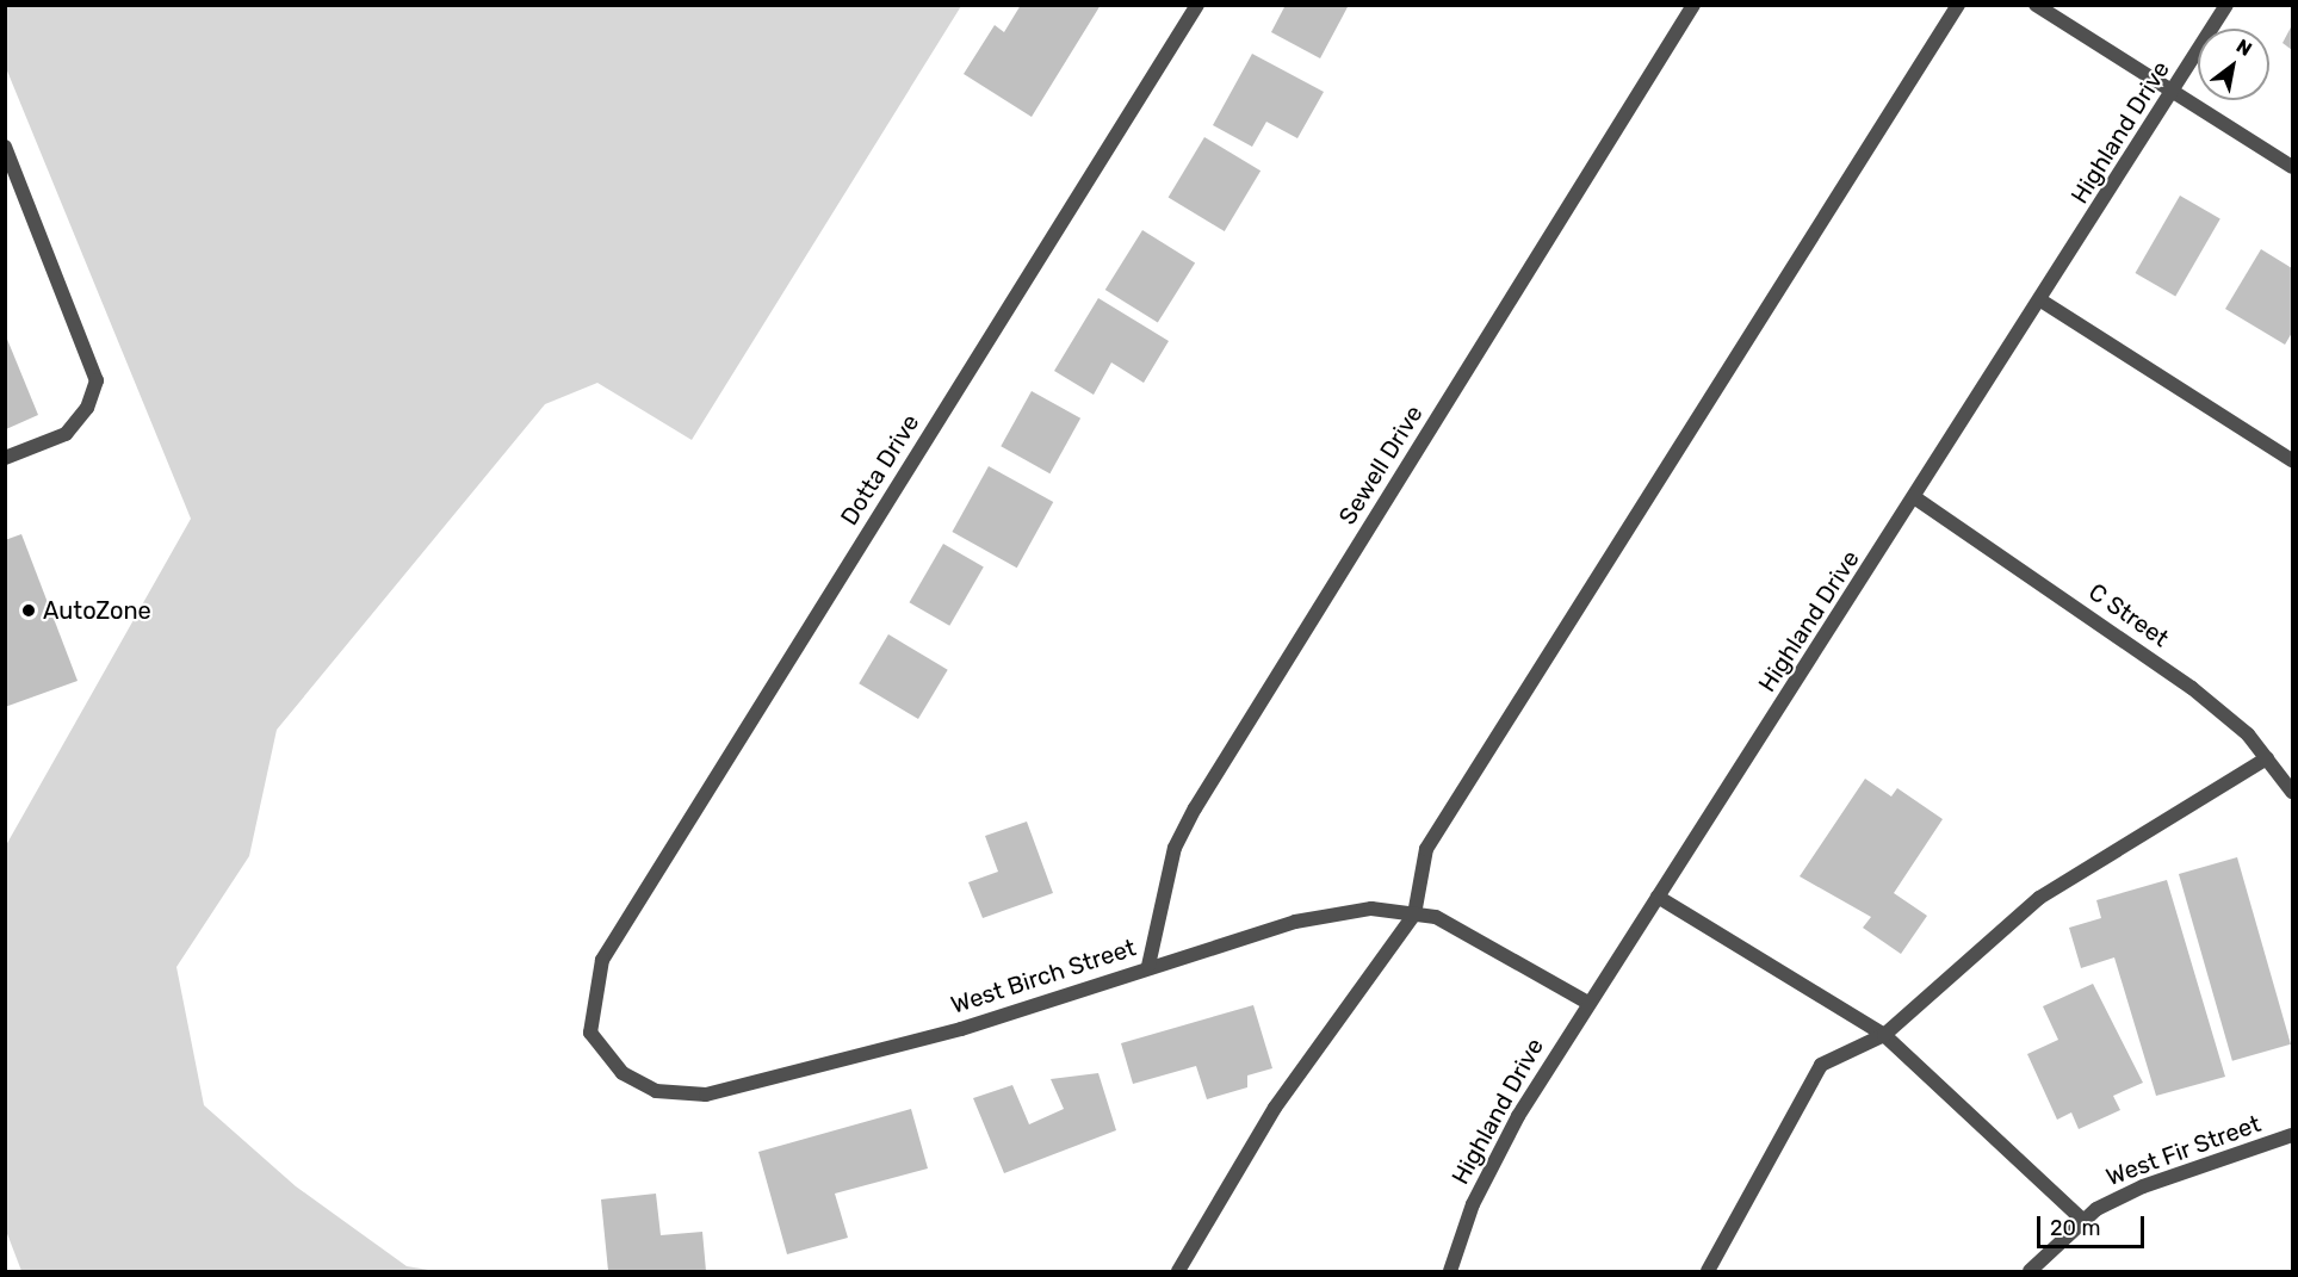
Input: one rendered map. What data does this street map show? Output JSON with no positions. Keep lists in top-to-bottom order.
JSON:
{
  "streets": {
    "street": [
      "Highland Drive",
      "Sewell Drive",
      "Dotta Drive",
      "C Street",
      "West Birch Street",
      "West Fir Street"
    ]
  },
  "crossings": [
    ["Highland Drive", "C Street"],
    ["Highland Drive", "West Birch Street"],
    ["Sewell Drive", "West Birch Street"],
    ["Dotta Drive", "West Birch Street"]
  ],
  "places": ["AutoZone"],
  "scale_bar": "20 m",
  "north": "top right"
}
